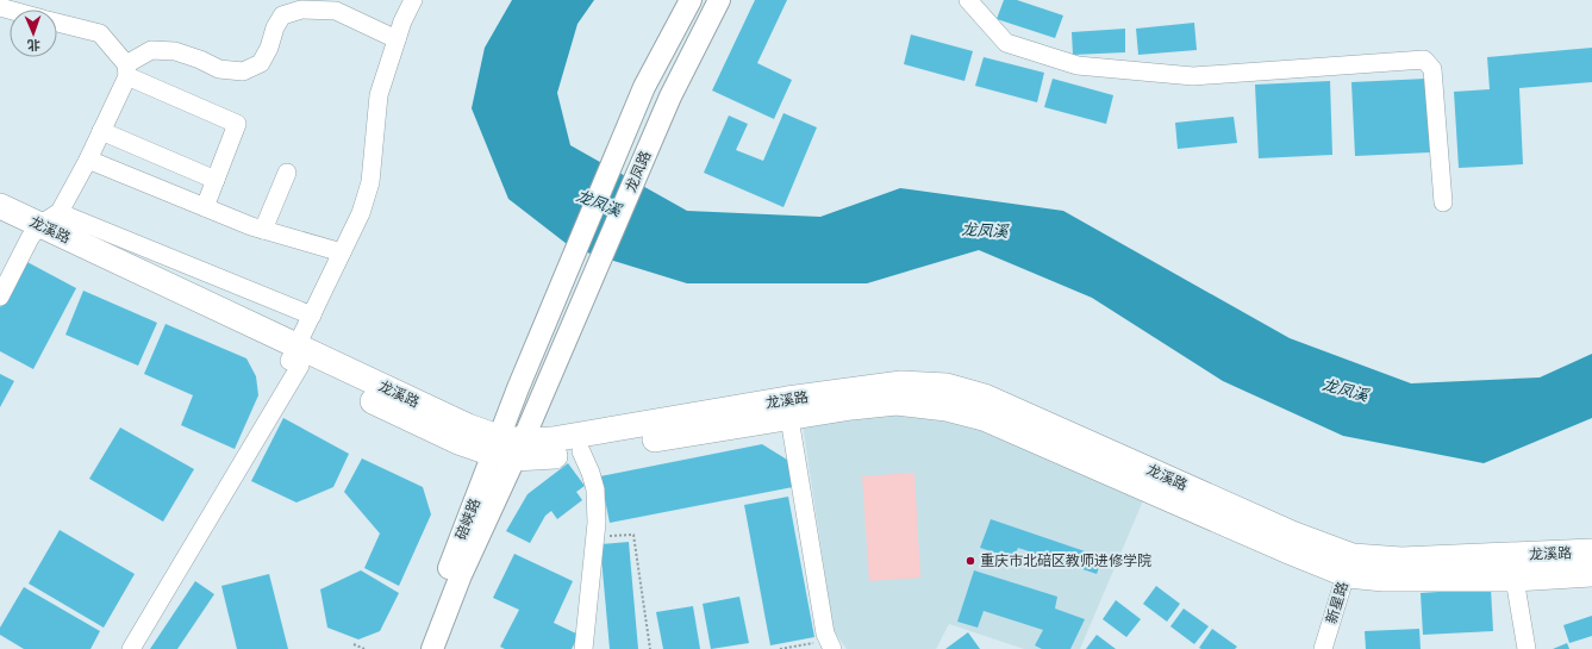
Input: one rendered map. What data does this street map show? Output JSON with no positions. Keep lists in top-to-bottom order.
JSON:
{
  "streets": {
    "highway": ["龙溪路"],
    "main road": ["龙凤路", "碚峡路"],
    "street": ["新星路"]
  },
  "crossings": [
    ["龙凤路", "碚峡路"],
    ["龙溪路", "碚峡路"],
    ["龙溪路", "新星路"]
  ],
  "water": ["龙凤溪"],
  "places": ["重庆市北碚区教师进修学院"],
  "north": "bottom"
}
